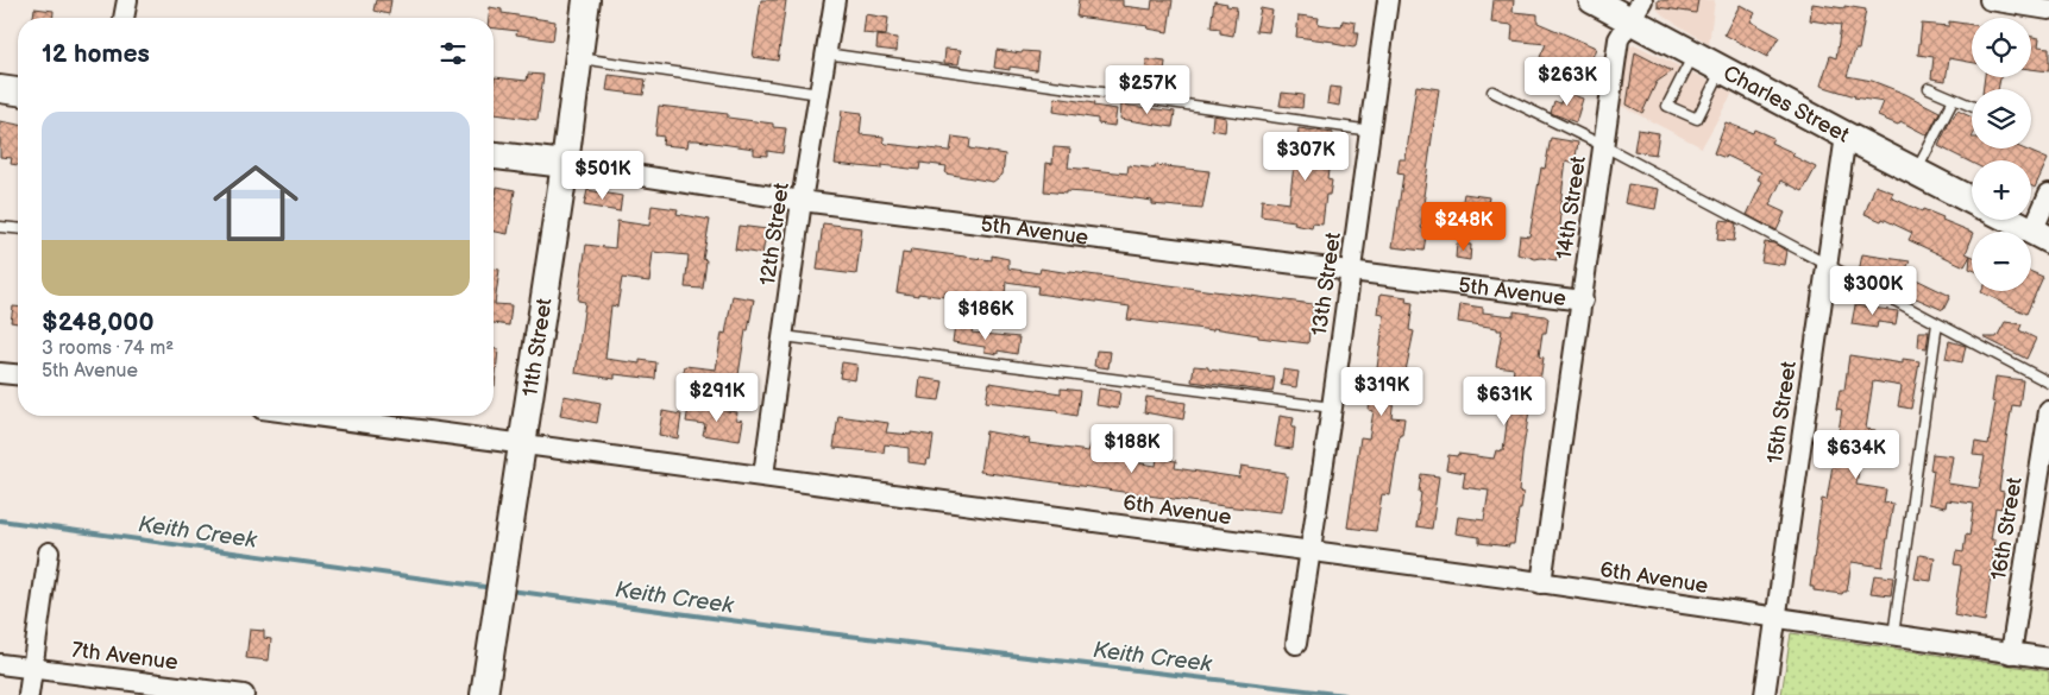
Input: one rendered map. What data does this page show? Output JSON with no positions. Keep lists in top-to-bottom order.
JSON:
{
  "streets": {
    "main road": ["Charles Street", "5th Avenue", "11th Street"],
    "street": [
      "14th Street",
      "12th Street",
      "13th Street",
      "15th Street",
      "6th Avenue",
      "16th Street",
      "7th Avenue"
    ]
  },
  "crossings": [
    ["Charles Street", "14th Street"],
    ["Charles Street", "15th Street"],
    ["14th Street", "5th Avenue"],
    ["14th Street", "6th Avenue"],
    ["5th Avenue", "12th Street"],
    ["5th Avenue", "13th Street"],
    ["5th Avenue", "11th Street"],
    ["12th Street", "6th Avenue"],
    ["13th Street", "6th Avenue"],
    ["11th Street", "6th Avenue"],
    ["15th Street", "6th Avenue"],
    ["6th Avenue", "16th Street"]
  ],
  "water": ["Keith Creek"],
  "page": {
    "map_buttons": ["+", "−"],
    "heading": "12 homes",
    "price": [
      "$263K",
      "$257K",
      "$307K",
      "$501K",
      "$248K",
      "$300K",
      "$186K",
      "$319K",
      "$291K",
      "$631K",
      "$188K",
      "$634K"
    ],
    "list": [
      {
        "name": "$248,000",
        "note": "3 rooms · 74 m² · 5th Avenue"
      }
    ]
  }
}
